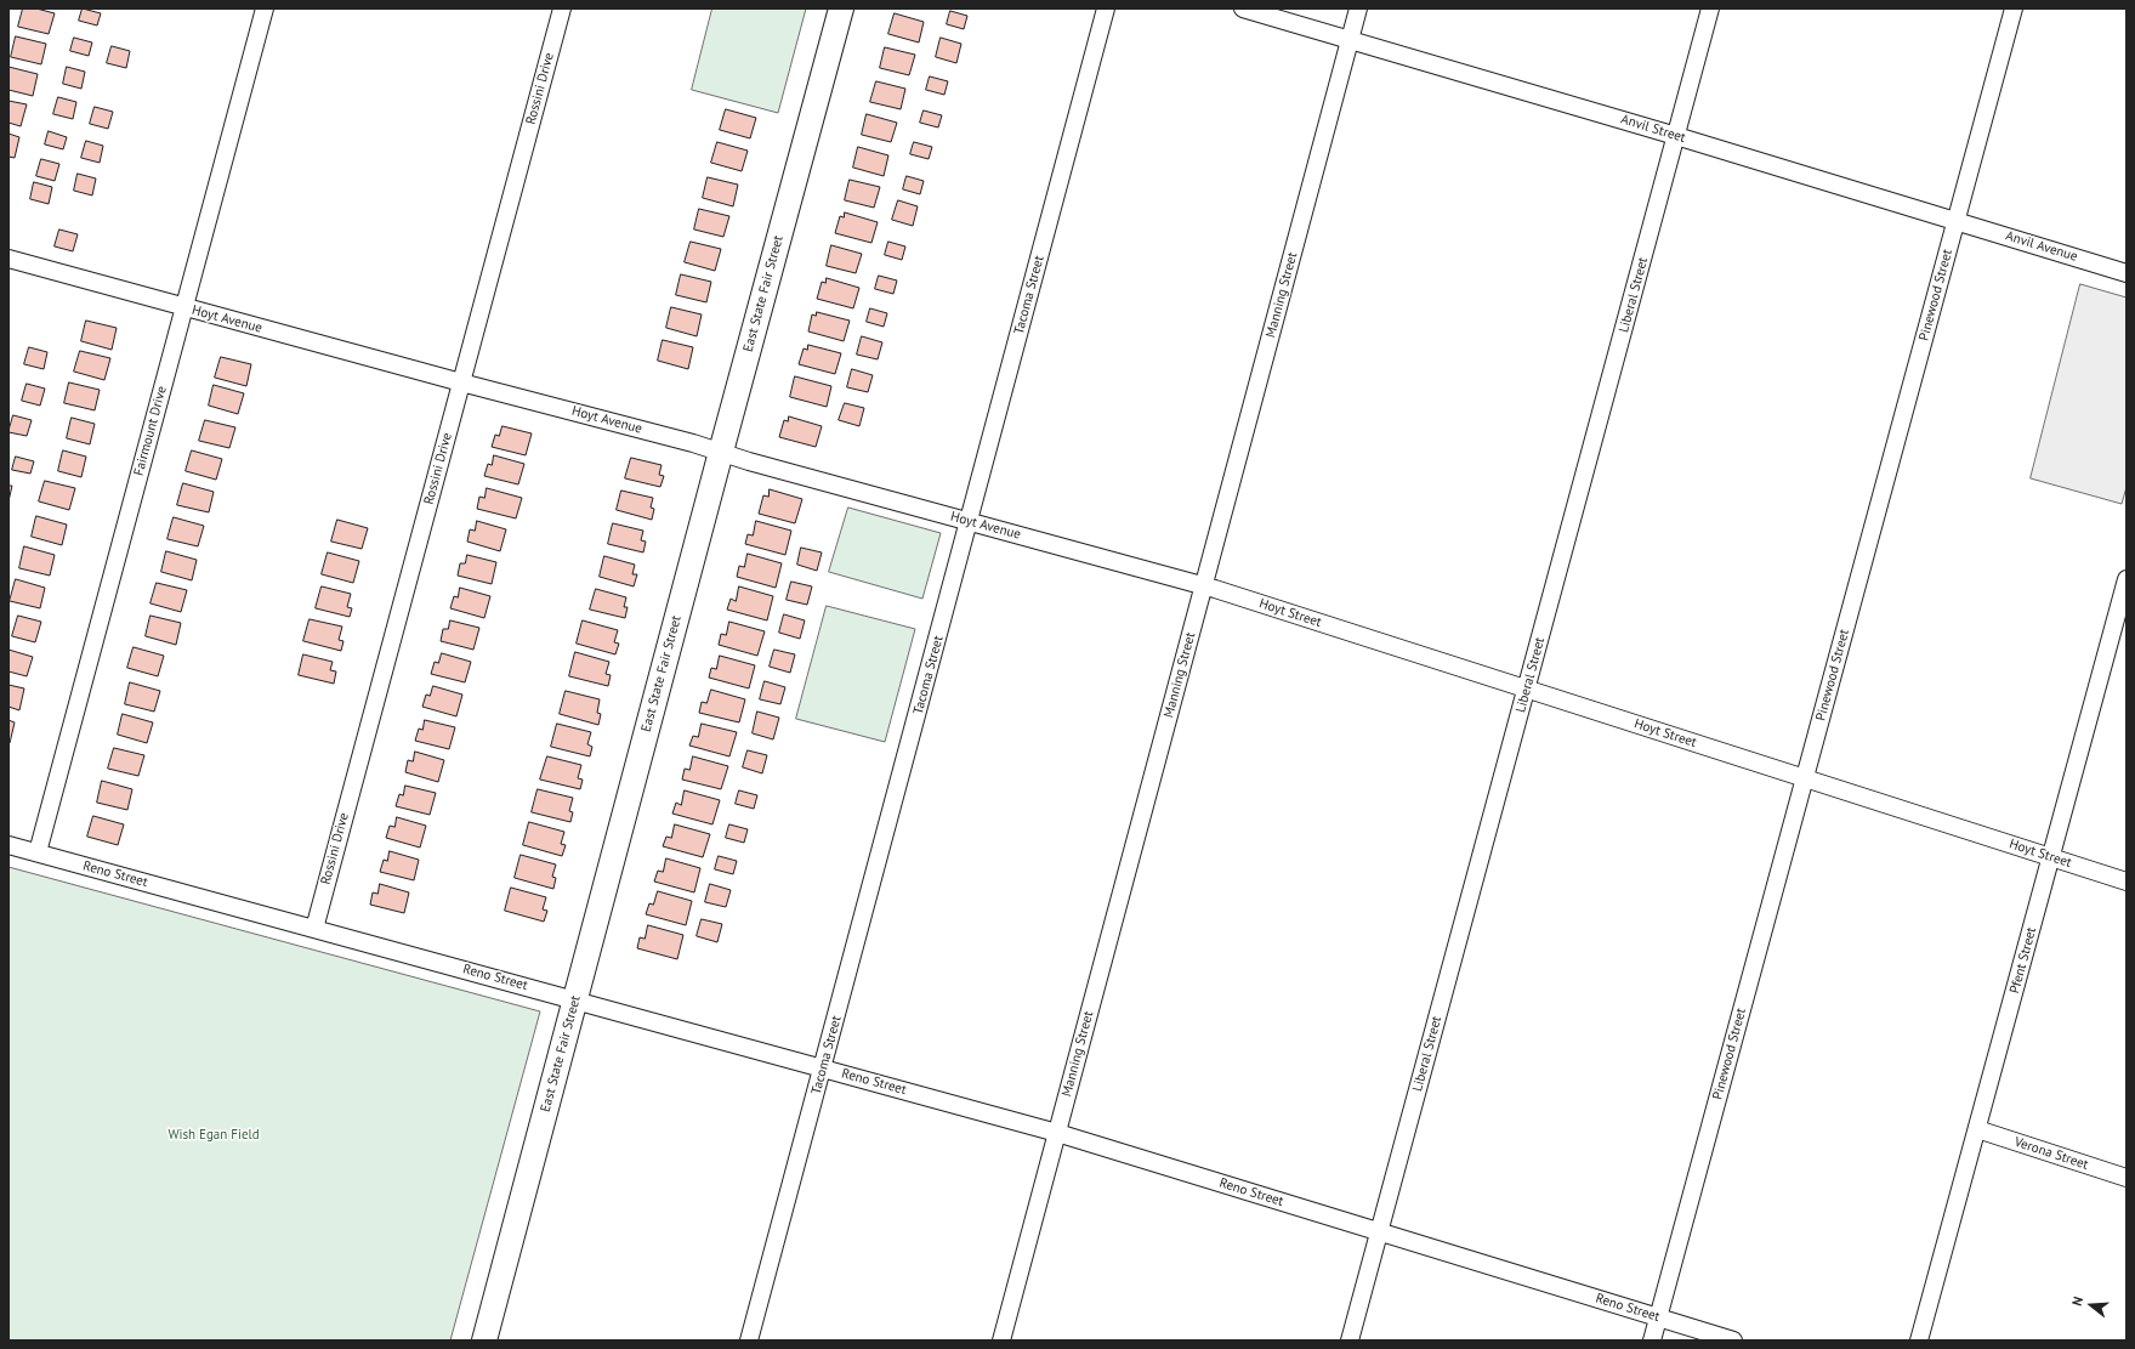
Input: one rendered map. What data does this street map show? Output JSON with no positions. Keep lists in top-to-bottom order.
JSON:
{
  "streets": {
    "street": [
      "Rossini Drive",
      "Anvil Street",
      "Anvil Avenue",
      "East State Fair Street",
      "Tacoma Street",
      "Manning Street",
      "Liberal Street",
      "Pinewood Street",
      "Hoyt Avenue",
      "Fairmount Drive",
      "Hoyt Street",
      "Reno Street",
      "Pfent Street",
      "Verona Street"
    ]
  },
  "crossings": [
    ["Rossini Drive", "Hoyt Avenue"],
    ["Rossini Drive", "Reno Street"],
    ["Anvil Street", "Anvil Avenue"],
    ["Anvil Street", "Manning Street"],
    ["Anvil Street", "Liberal Street"],
    ["Anvil Street", "Pinewood Street"],
    ["Anvil Avenue", "Pinewood Street"],
    ["East State Fair Street", "Hoyt Avenue"],
    ["East State Fair Street", "Reno Street"],
    ["Tacoma Street", "Hoyt Avenue"],
    ["Tacoma Street", "Reno Street"],
    ["Manning Street", "Hoyt Avenue"],
    ["Manning Street", "Hoyt Street"],
    ["Manning Street", "Reno Street"],
    ["Liberal Street", "Hoyt Street"],
    ["Liberal Street", "Reno Street"],
    ["Pinewood Street", "Hoyt Street"],
    ["Pinewood Street", "Reno Street"],
    ["Hoyt Avenue", "Fairmount Drive"],
    ["Hoyt Avenue", "Hoyt Street"],
    ["Fairmount Drive", "Reno Street"],
    ["Hoyt Street", "Pfent Street"],
    ["Pfent Street", "Verona Street"]
  ],
  "parks": ["Wish Egan Field"],
  "north": "left"
}
